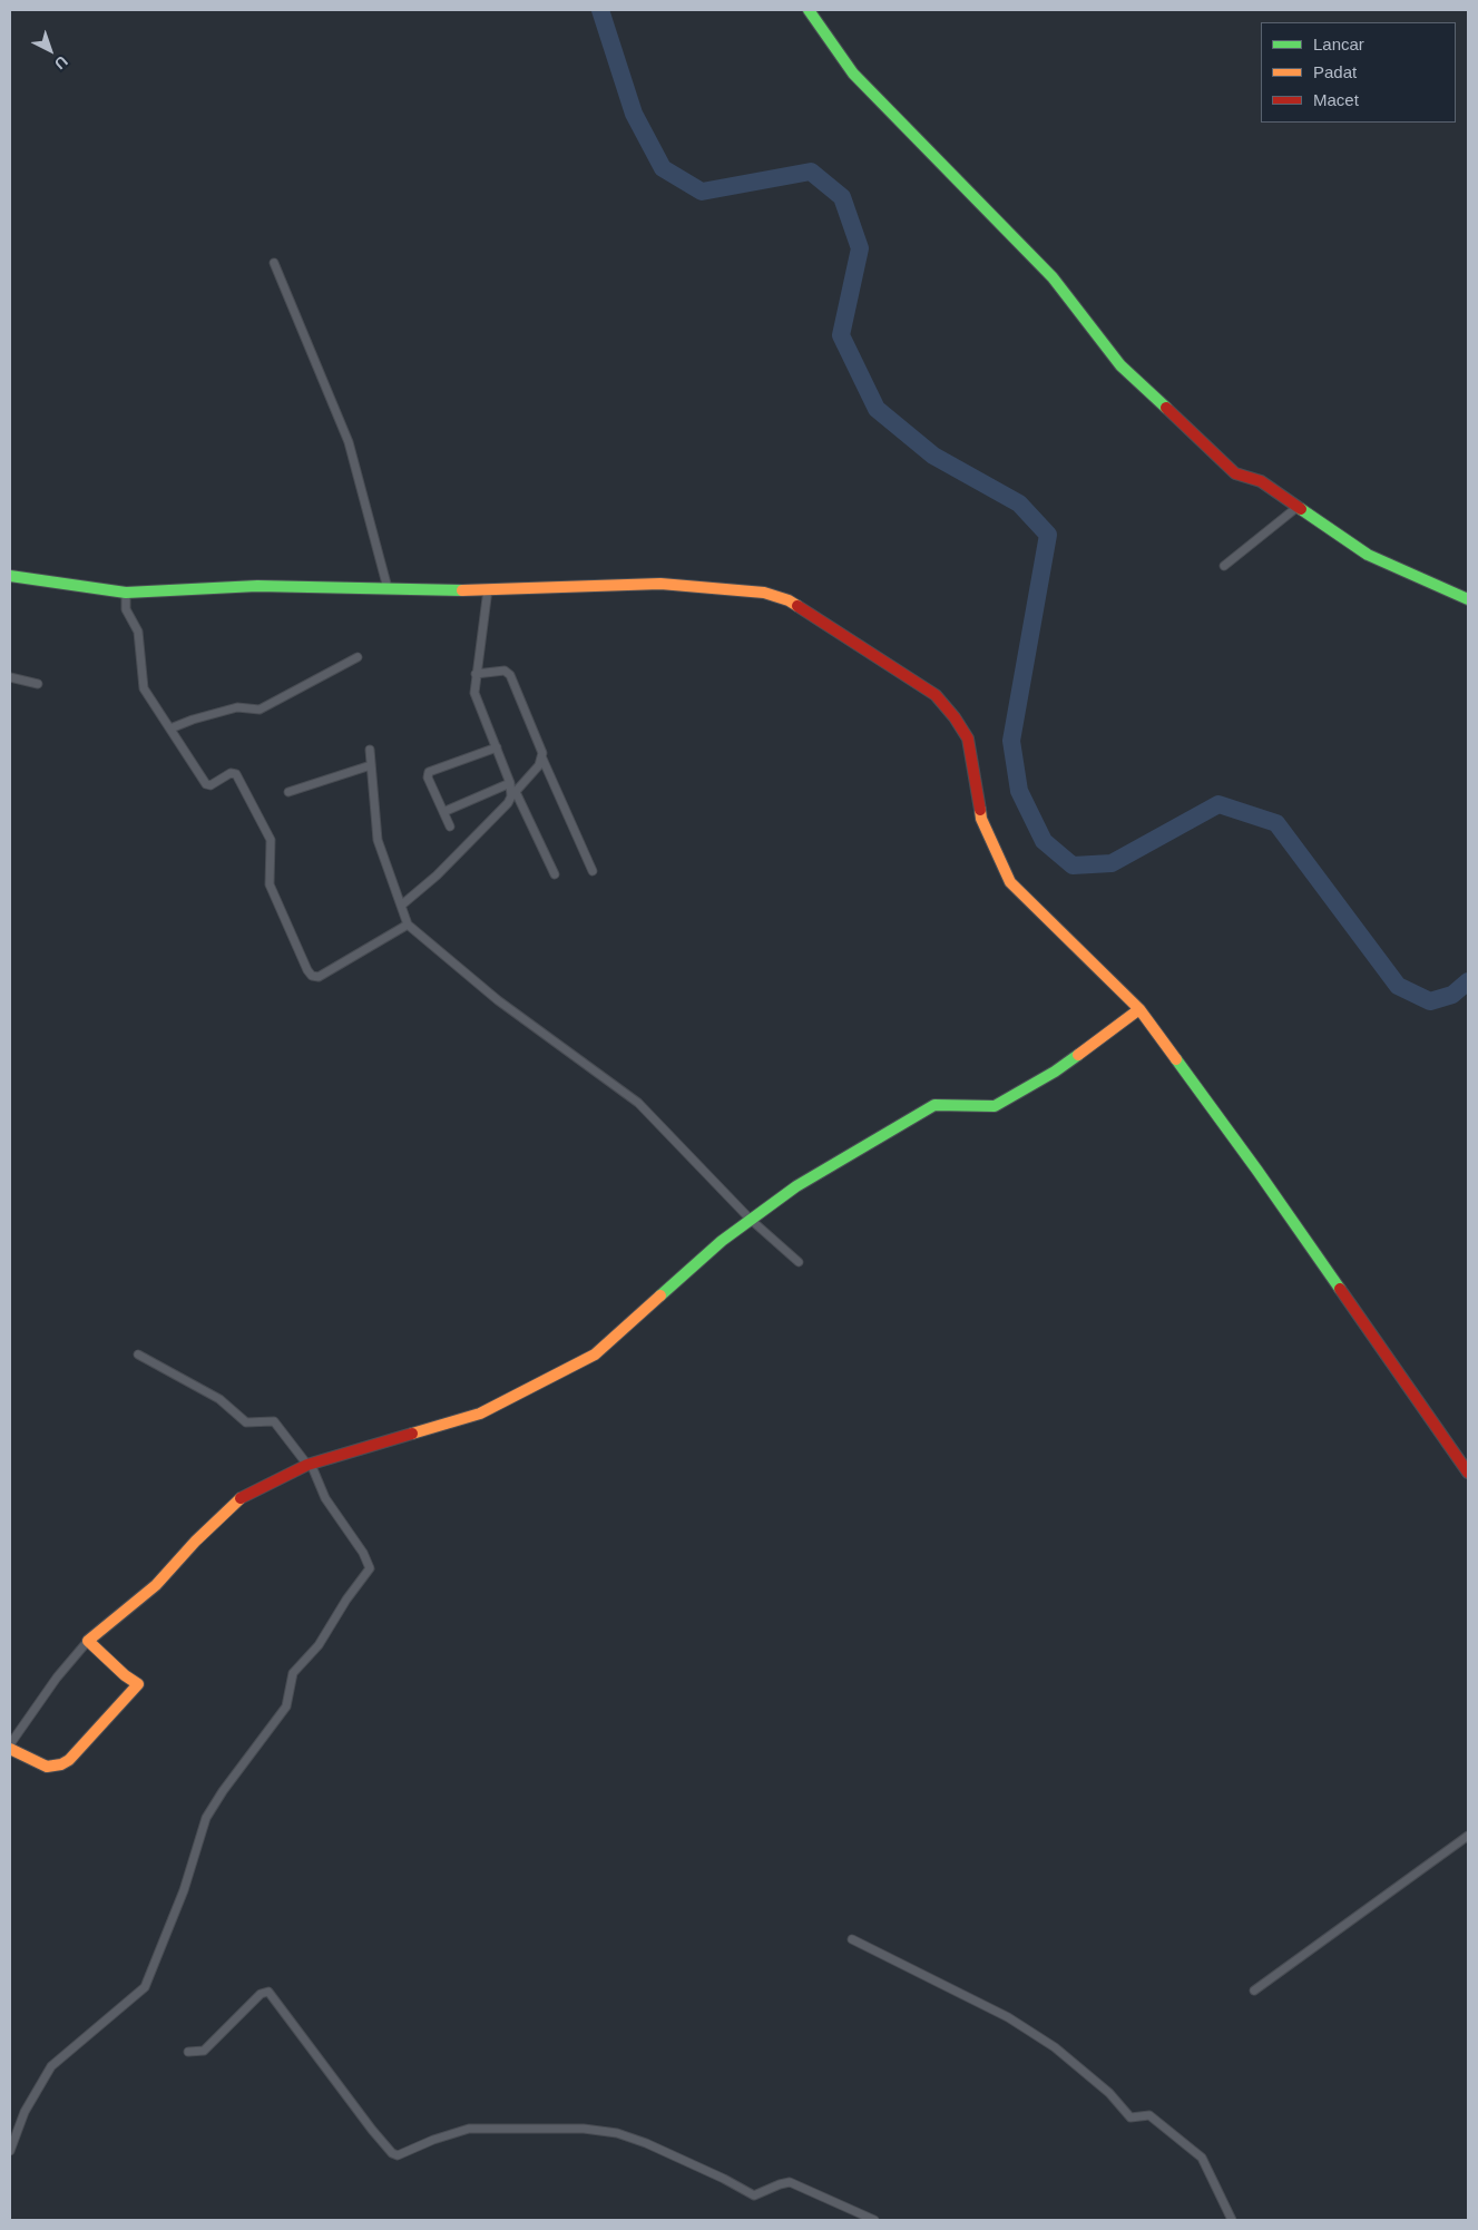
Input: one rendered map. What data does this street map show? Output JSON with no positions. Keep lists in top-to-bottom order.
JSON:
{
  "legend": ["Lancar", "Padat", "Macet"],
  "north": "bottom right"
}
